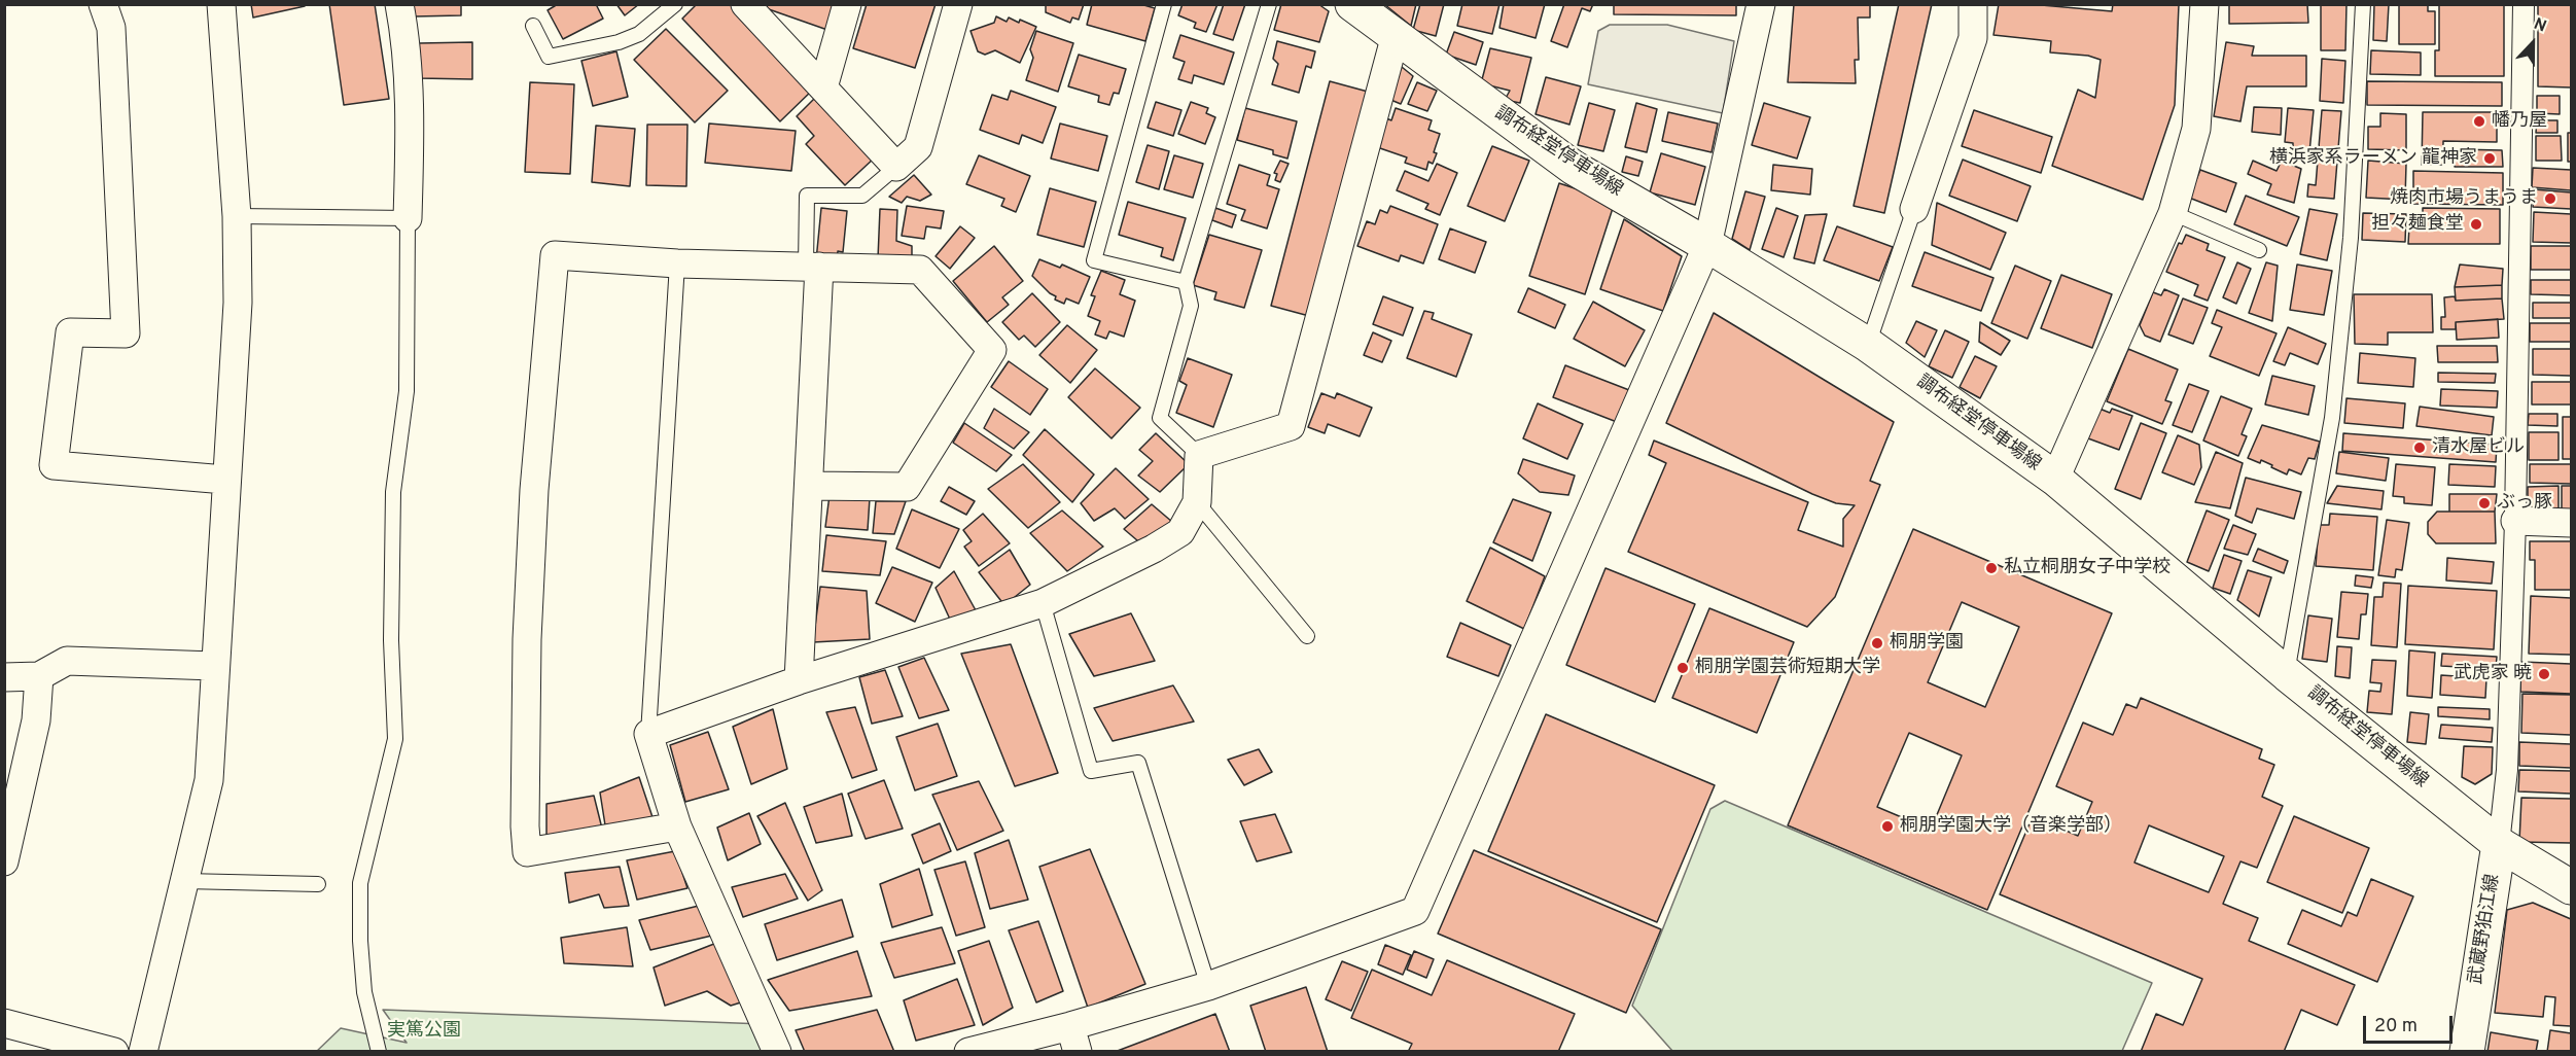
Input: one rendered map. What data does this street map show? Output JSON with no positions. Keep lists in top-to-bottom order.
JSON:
{
  "streets": {
    "main road": ["調布経堂停車場線", "武蔵野狛江線"]
  },
  "crossings": [
    ["調布経堂停車場線", "武蔵野狛江線"]
  ],
  "parks": ["実篤公園"],
  "places": [
    "幡乃屋",
    "横浜家系ラーメン 龍神家",
    "焼肉市場うまうま",
    "担々麺食堂",
    "清水屋ビル",
    "ぶっ豚",
    "私立桐朋女子中学校",
    "桐朋学園",
    "桐朋学園芸術短期大学",
    "武虎家 暁",
    "桐朋学園大学（音楽学部）"
  ],
  "scale_bar": "20 m",
  "north": "top"
}
